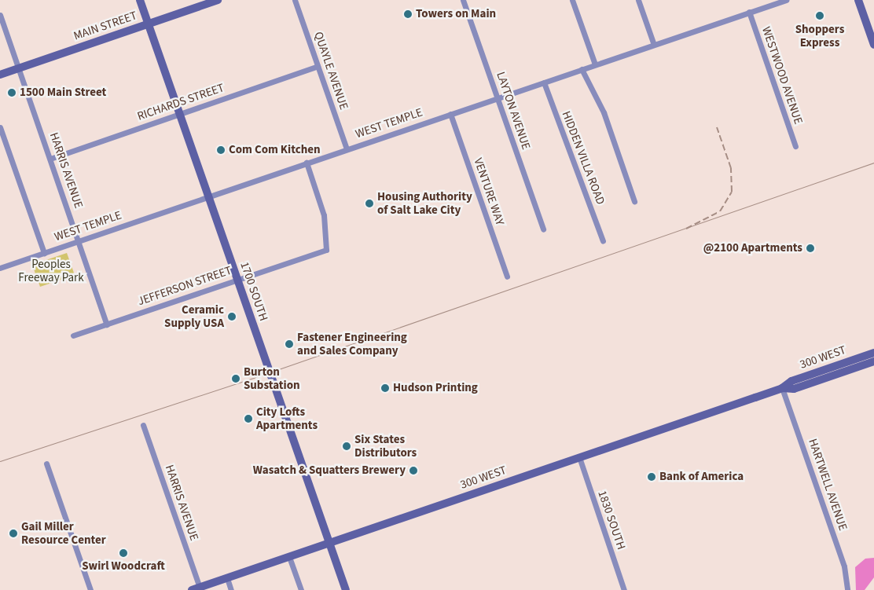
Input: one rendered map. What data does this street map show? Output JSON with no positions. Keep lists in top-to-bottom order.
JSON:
{
  "streets": {
    "main road": ["MAIN STREET", "1700 SOUTH", "300 WEST"],
    "street": [
      "QUAYLE AVENUE",
      "WESTWOOD AVENUE",
      "RICHARDS STREET",
      "LAYTON AVENUE",
      "WEST TEMPLE",
      "HIDDEN VILLA ROAD",
      "HARRIS AVENUE",
      "VENTURE WAY",
      "JEFFERSON STREET",
      "HARTWELL AVENUE",
      "1830 SOUTH"
    ]
  },
  "crossings": [
    ["MAIN STREET", "HARRIS AVENUE"],
    ["MAIN STREET", "1700 SOUTH"],
    ["QUAYLE AVENUE", "RICHARDS STREET"],
    ["QUAYLE AVENUE", "WEST TEMPLE"],
    ["WESTWOOD AVENUE", "WEST TEMPLE"],
    ["RICHARDS STREET", "HARRIS AVENUE"],
    ["RICHARDS STREET", "1700 SOUTH"],
    ["LAYTON AVENUE", "WEST TEMPLE"],
    ["WEST TEMPLE", "HIDDEN VILLA ROAD"],
    ["WEST TEMPLE", "HARRIS AVENUE"],
    ["WEST TEMPLE", "VENTURE WAY"],
    ["WEST TEMPLE", "JEFFERSON STREET"],
    ["WEST TEMPLE", "1700 SOUTH"],
    ["HARRIS AVENUE", "JEFFERSON STREET"],
    ["HARRIS AVENUE", "300 WEST"],
    ["JEFFERSON STREET", "1700 SOUTH"],
    ["1700 SOUTH", "300 WEST"],
    ["300 WEST", "HARTWELL AVENUE"],
    ["300 WEST", "1830 SOUTH"]
  ],
  "parks": ["Peoples Freeway Park"],
  "places": [
    "Towers on Main",
    "Shoppers Express",
    "1500 Main Street",
    "Com Com Kitchen",
    "Housing Authority of Salt Lake City",
    "@2100 Apartments",
    "Ceramic Supply USA",
    "Fastener Engineering and Sales Company",
    "Burton Substation",
    "Hudson Printing",
    "City Lofts Apartments",
    "Six States Distributors",
    "Wasatch & Squatters Brewery",
    "Bank of America",
    "Gail Miller Resource Center",
    "Swirl Woodcraft"
  ]
}
